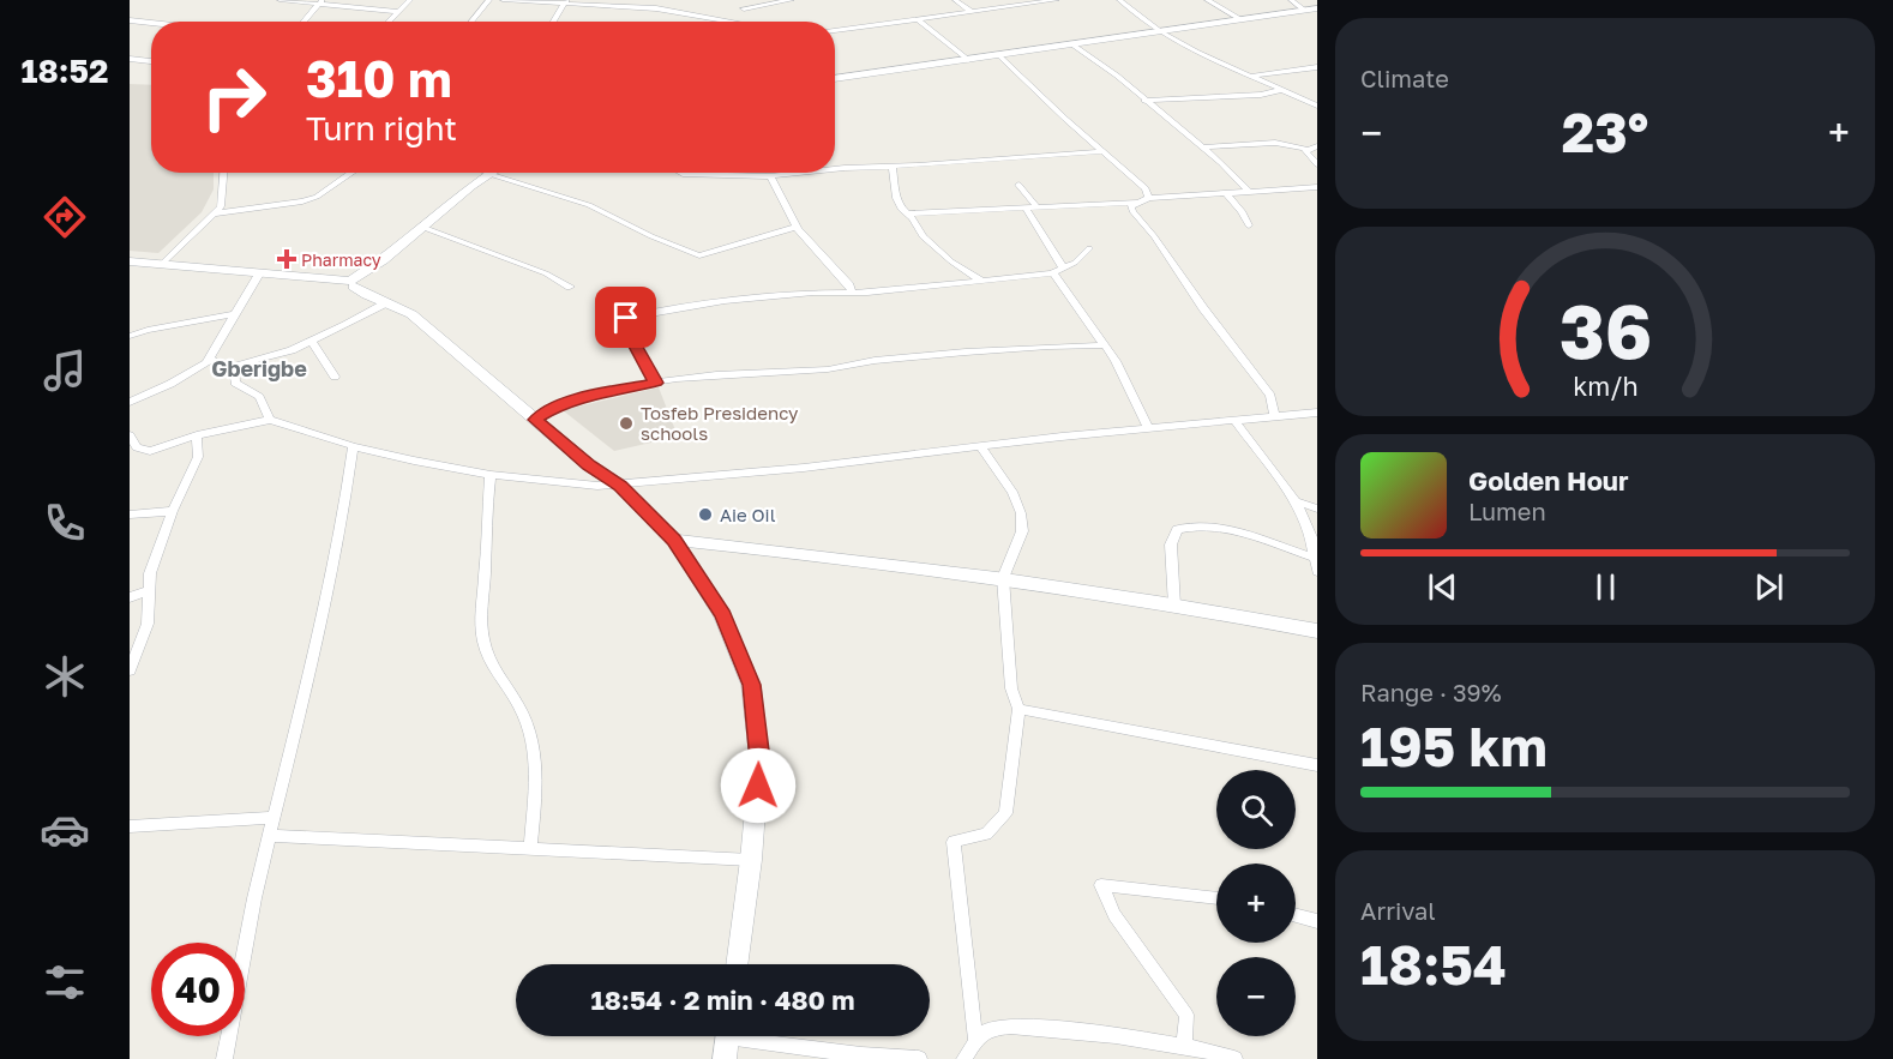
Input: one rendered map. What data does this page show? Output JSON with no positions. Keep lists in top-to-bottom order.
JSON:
{
  "districts": ["Gberigbe"],
  "places": {
    "health": ["Pharmacy"],
    "other": ["Tosfeb Presidency schools", "Aie Oil"]
  },
  "page": {
    "tabs": "18:52",
    "tile": [
      "Climate",
      ["Range · 39%", "195 km"],
      ["Arrival", "18:54"]
    ],
    "turn": ["310 m", "Turn right"],
    "heat": ["−", "23°", "+"],
    "song": ["Golden Hour", "Lumen"],
    "map_buttons": ["+", "−"],
    "limit": "40",
    "trip": "18:54 · 2 min · 480 m",
    "gauge": ["36", "km/h"]
  }
}
